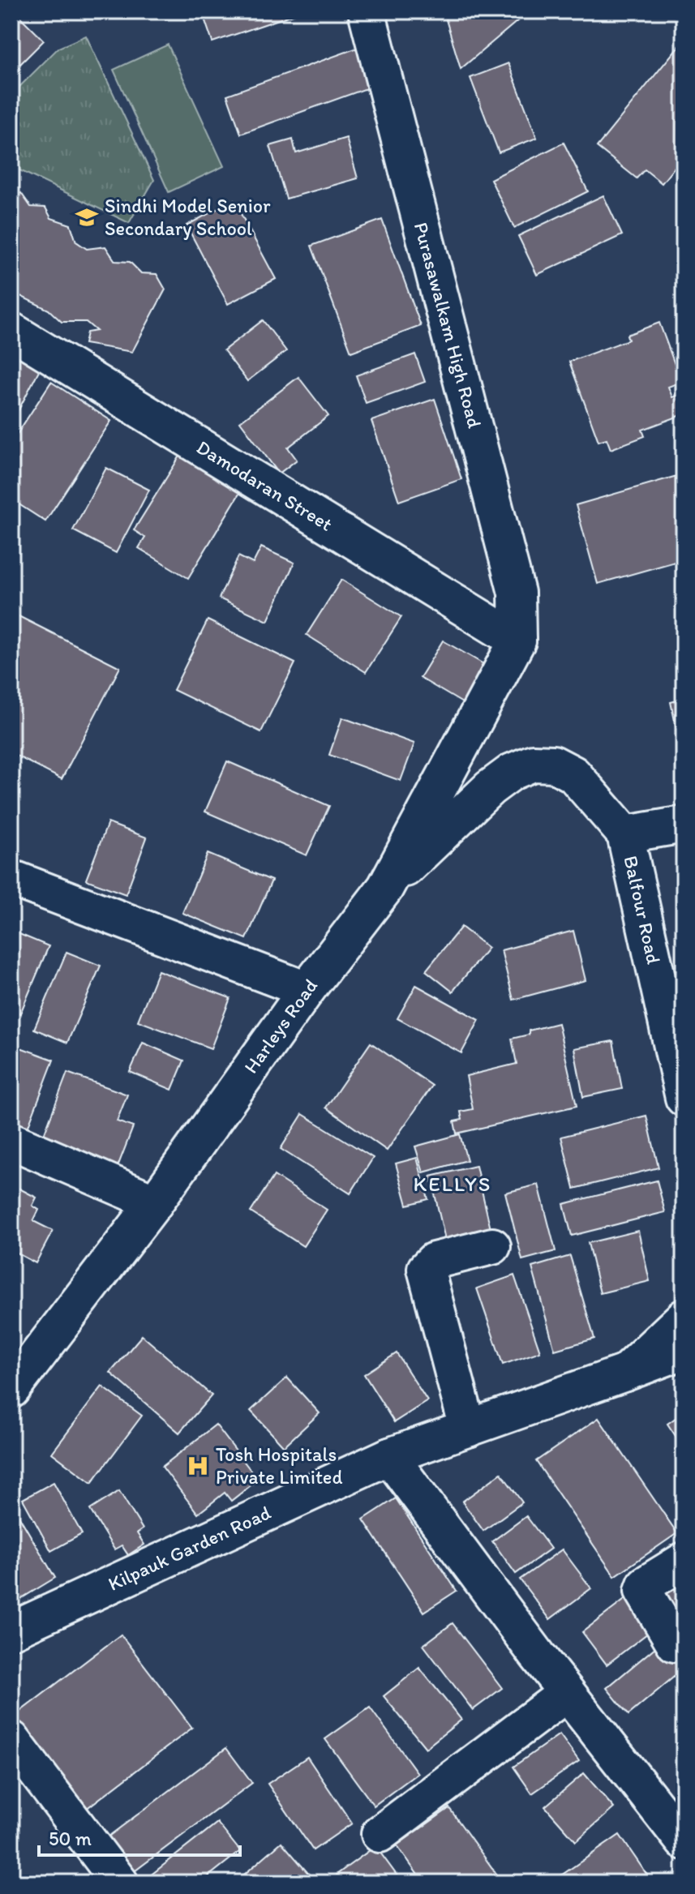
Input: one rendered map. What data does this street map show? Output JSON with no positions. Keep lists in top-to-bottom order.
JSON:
{
  "streets": {
    "main road": [
      "Purasawalkam High Road",
      "Damodaran Street",
      "Balfour Road",
      "Harleys Road",
      "Kilpauk Garden Road"
    ]
  },
  "crossings": [
    ["Purasawalkam High Road", "Damodaran Street"],
    ["Purasawalkam High Road", "Harleys Road"],
    ["Damodaran Street", "Harleys Road"]
  ],
  "districts": ["KELLYS"],
  "places": {
    "school or university": ["Sindhi Model Senior Secondary School"],
    "hospital": ["Tosh Hospitals Private Limited"]
  },
  "scale_bar": "50 m"
}
